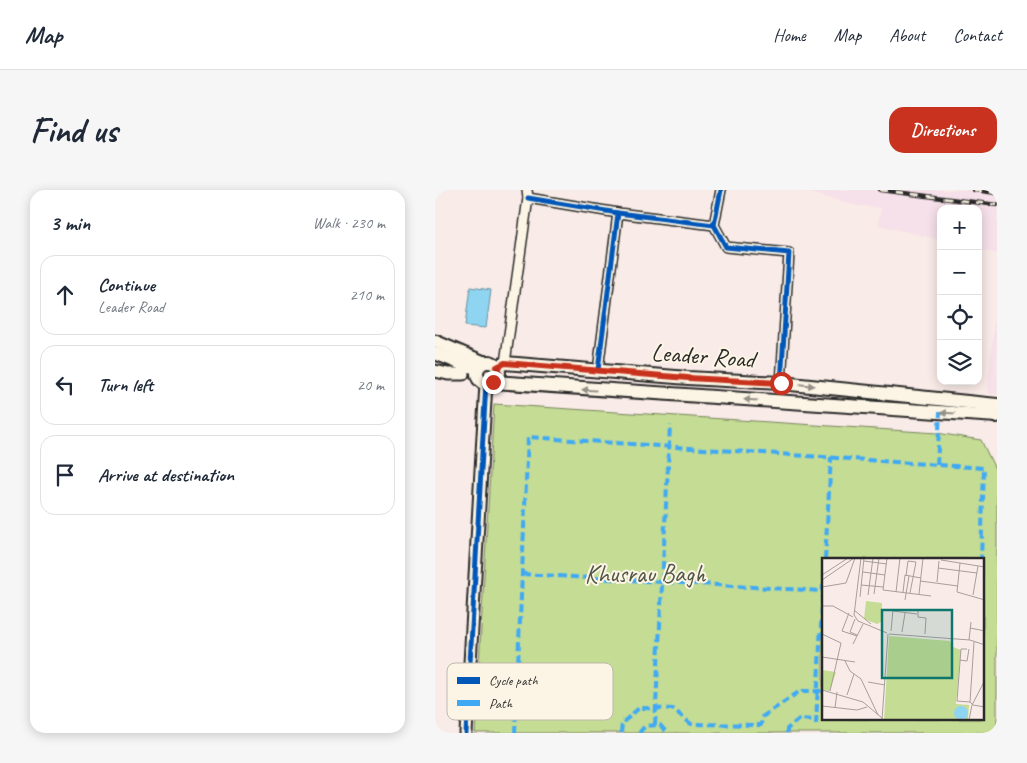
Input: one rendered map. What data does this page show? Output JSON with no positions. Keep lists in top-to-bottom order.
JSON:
{
  "streets": {
    "main road": ["Leader Road"]
  },
  "parks": ["Khusrau Bagh"],
  "legend": ["Cycle path", "Path"],
  "page": {
    "header": "Map",
    "nav": [
      "Home",
      "Map",
      "About",
      "Contact"
    ],
    "buttons": "Directions",
    "title": "Find us",
    "heading": ["3 min", "Walk · 230 m"],
    "map_buttons": ["+", "−"],
    "list": [
      ["Continue", "Leader Road", "210 m"],
      ["Turn left", "20 m"],
      "Arrive at destination"
    ]
  }
}
